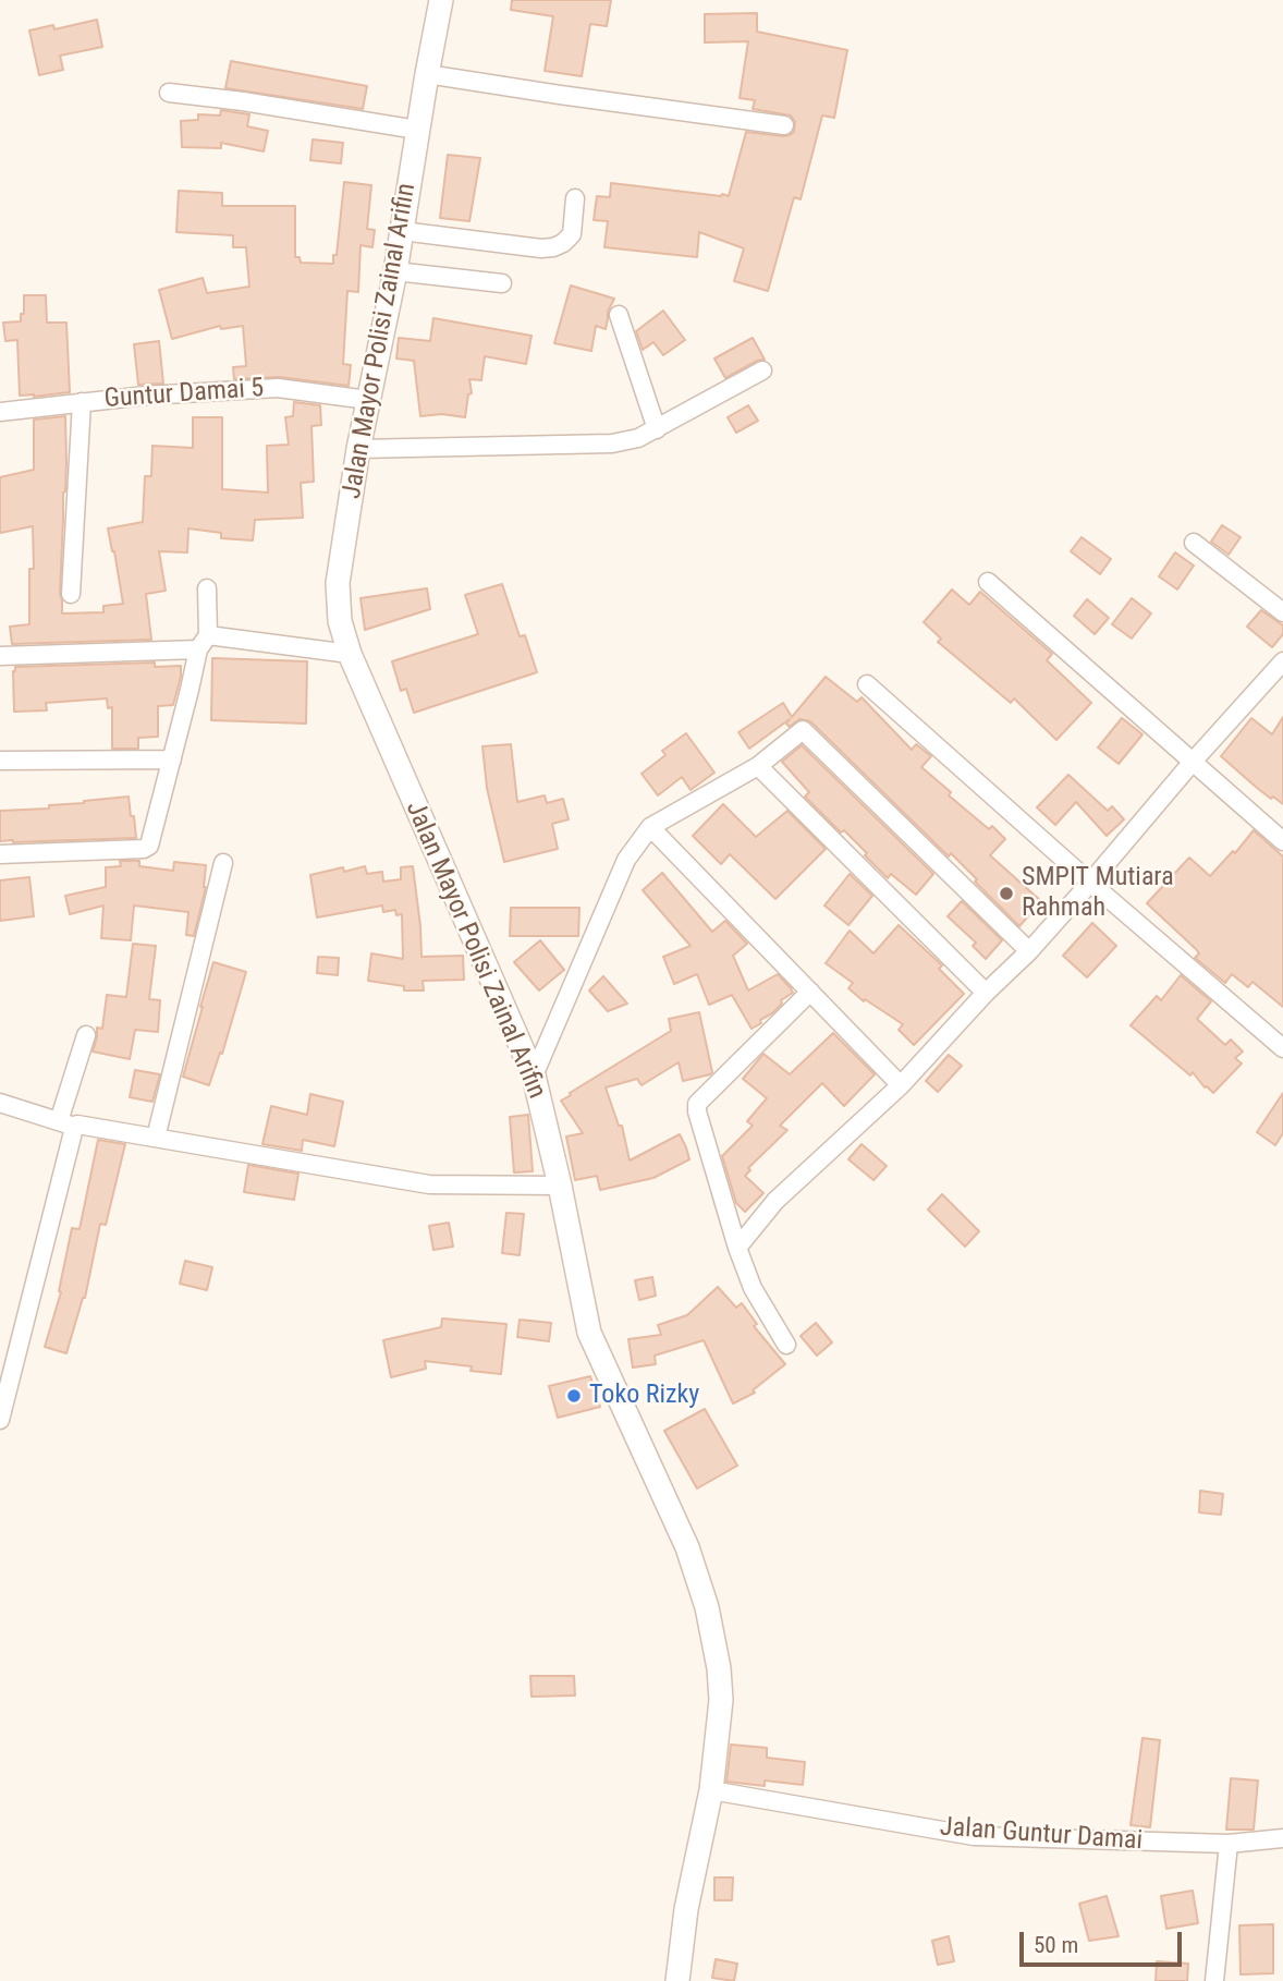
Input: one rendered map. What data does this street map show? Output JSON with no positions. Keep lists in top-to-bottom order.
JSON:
{
  "streets": {
    "main road": ["Jalan Mayor Polisi Zainal Arifin"],
    "street": ["Guntur Damai 5", "Jalan Guntur Damai"]
  },
  "crossings": [
    ["Jalan Mayor Polisi Zainal Arifin", "Guntur Damai 5"],
    ["Jalan Mayor Polisi Zainal Arifin", "Jalan Guntur Damai"]
  ],
  "places": ["SMPIT Mutiara Rahmah", "Toko Rizky"],
  "scale_bar": "50 m"
}
